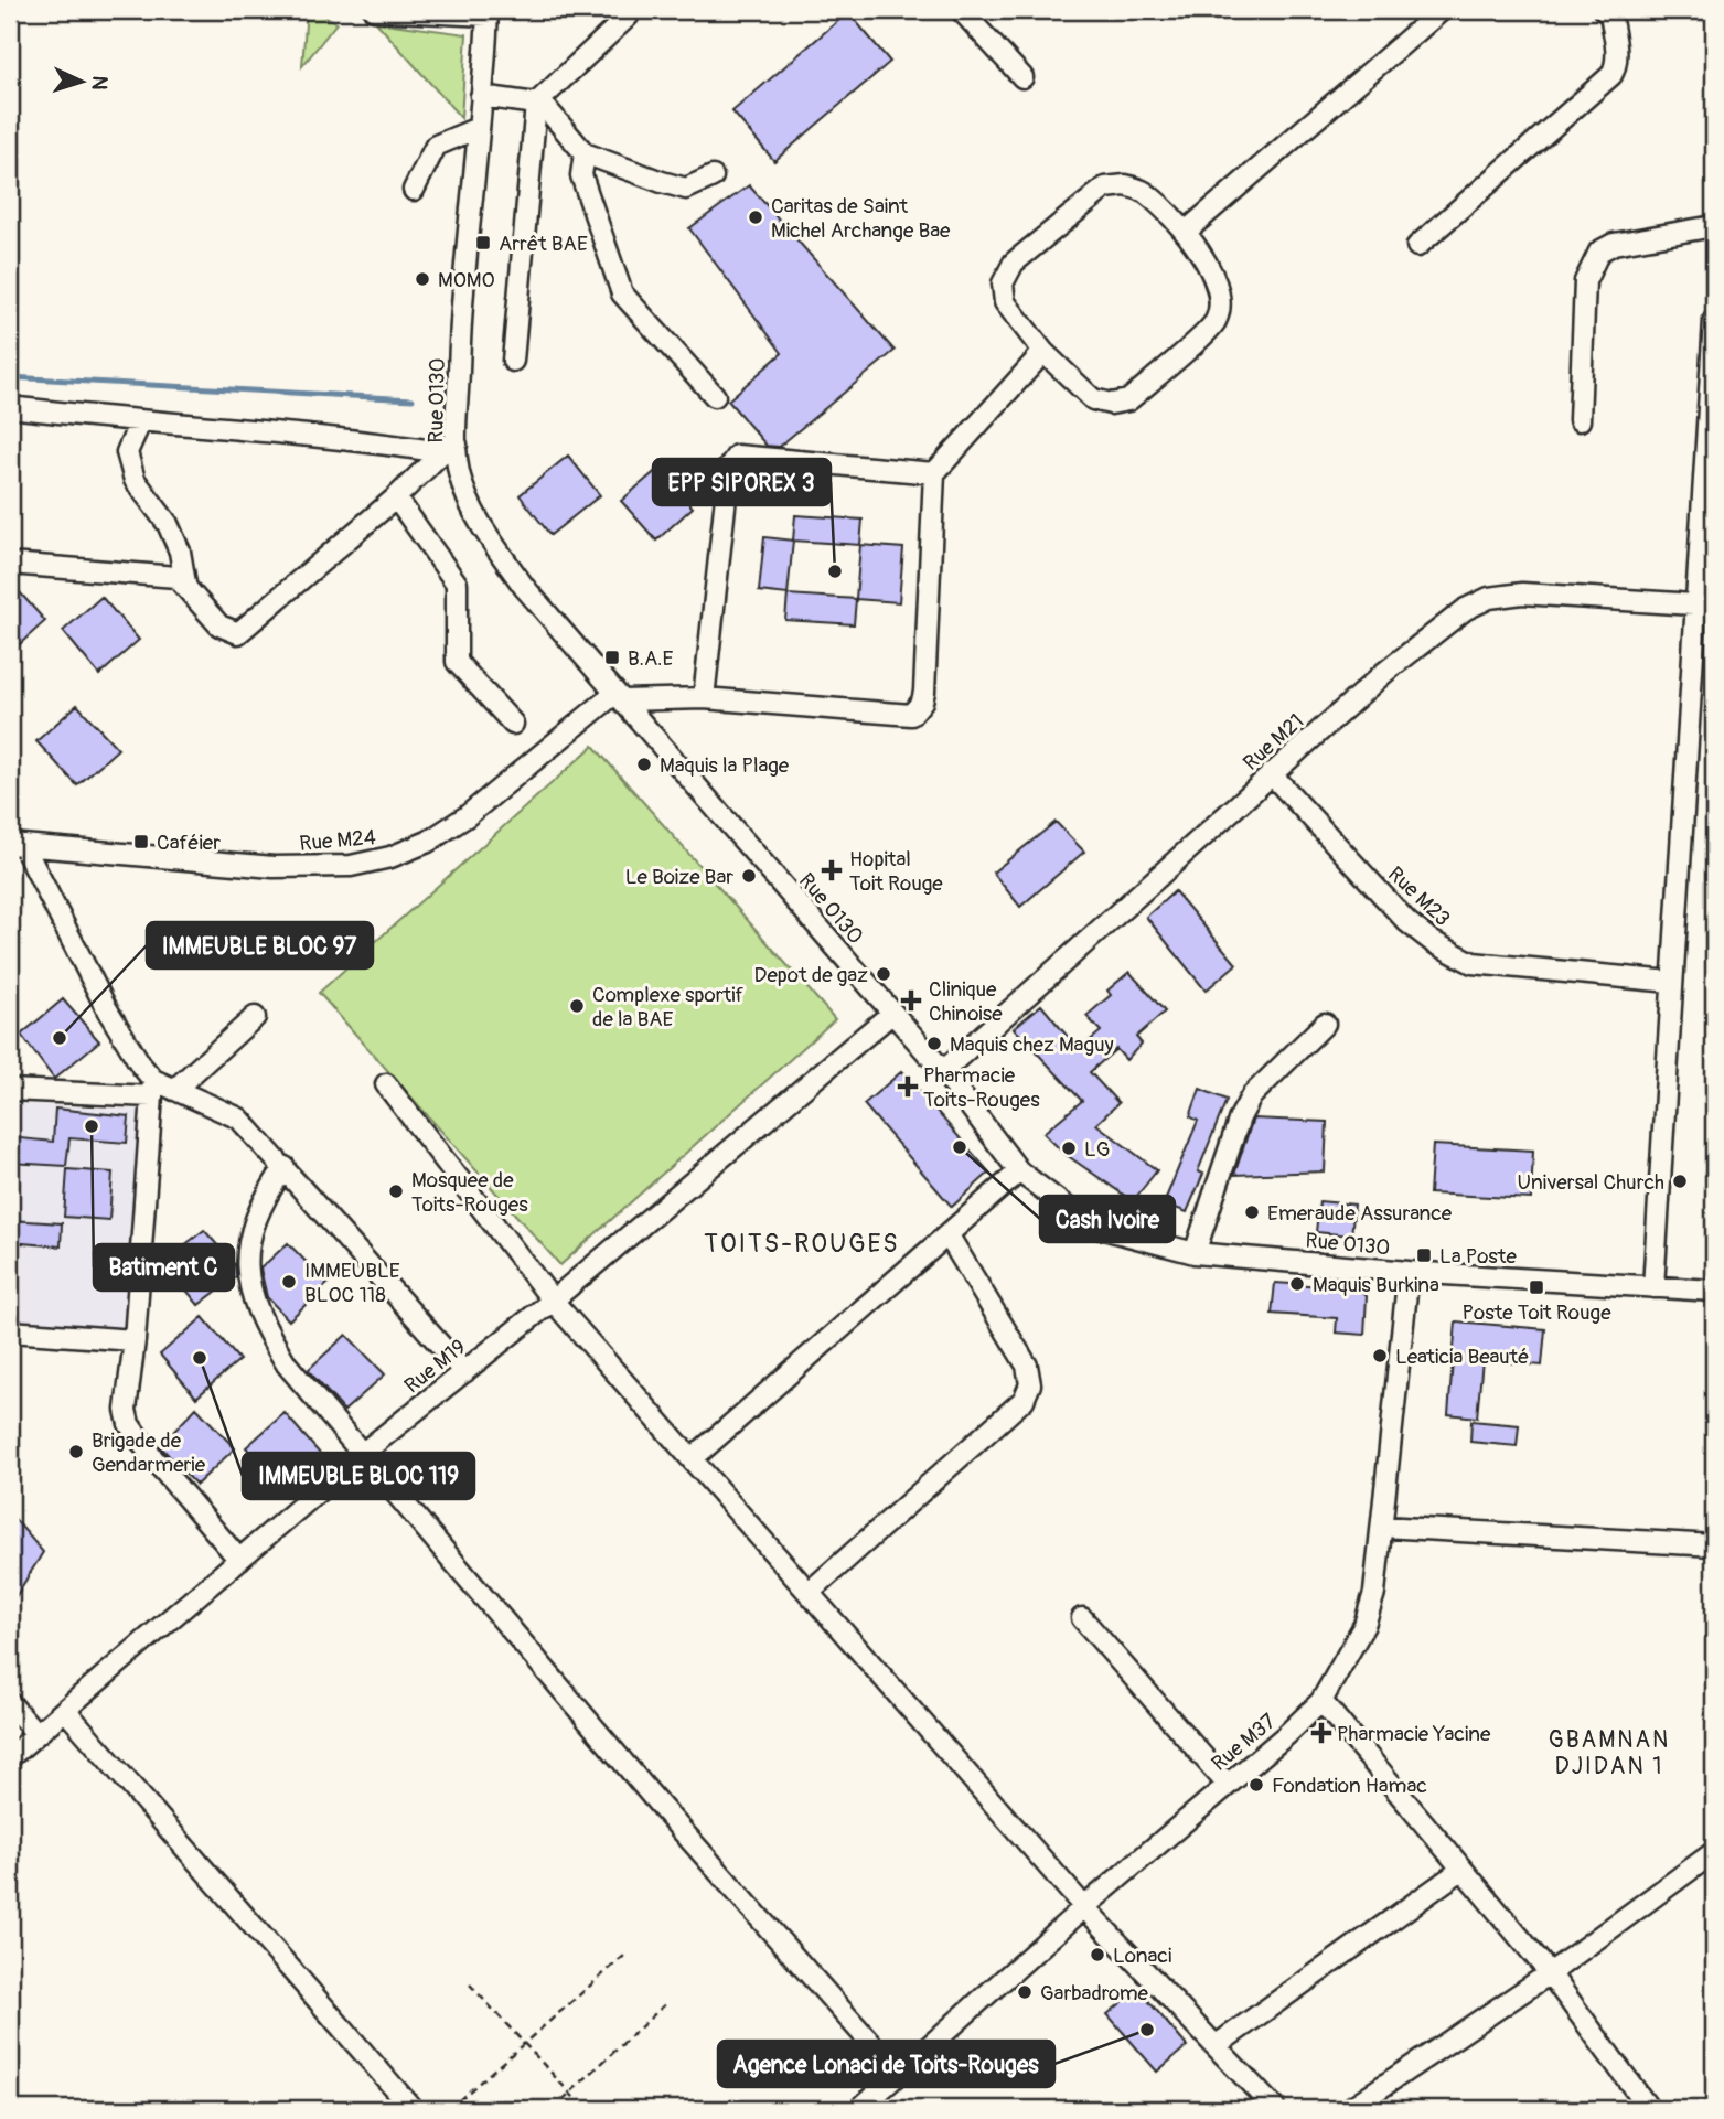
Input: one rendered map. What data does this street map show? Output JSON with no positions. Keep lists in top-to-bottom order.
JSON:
{
  "streets": {
    "street": [
      "Rue O130",
      "Rue M21",
      "Rue M24",
      "Rue M23",
      "Rue M19",
      "Rue M37"
    ]
  },
  "crossings": [
    ["Rue O130", "Rue M21"],
    ["Rue O130", "Rue M24"],
    ["Rue O130", "Rue M19"],
    ["Rue O130", "Rue M37"],
    ["Rue M21", "Rue M23"]
  ],
  "districts": ["TOITS-ROUGES", "GBAMNAN DJIDAN 1"],
  "places": {
    "other": [
      "Caritas de Saint Michel Archange Bae",
      "MOMO",
      "EPP SIPOREX 3",
      "Maquis la Plage",
      "Le Boize Bar",
      "Depot de gaz",
      "Complexe sportif de la BAE",
      "IMMEUBLE BLOC 97",
      "Maquis chez Maguy",
      "Batiment C",
      "Cash Ivoire",
      "LG",
      "Universal Church",
      "Mosquee de Toits-Rouges",
      "Emeraude Assurance",
      "IMMEUBLE BLOC 118",
      "Maquis Burkina",
      "Leaticia Beauté",
      "IMMEUBLE BLOC 119",
      "Brigade de Gendarmerie",
      "Fondation Hamac",
      "Lonaci",
      "Garbadrome",
      "Agence Lonaci de Toits-Rouges"
    ],
    "transit": [
      "Arrêt BAE",
      "B.A.E",
      "Caféier",
      "La Poste",
      "Poste Toit Rouge"
    ],
    "health": [
      "Hopital Toit Rouge",
      "Clinique Chinoise",
      "Pharmacie Toits-Rouges",
      "Pharmacie Yacine"
    ]
  },
  "north": "right"
}
